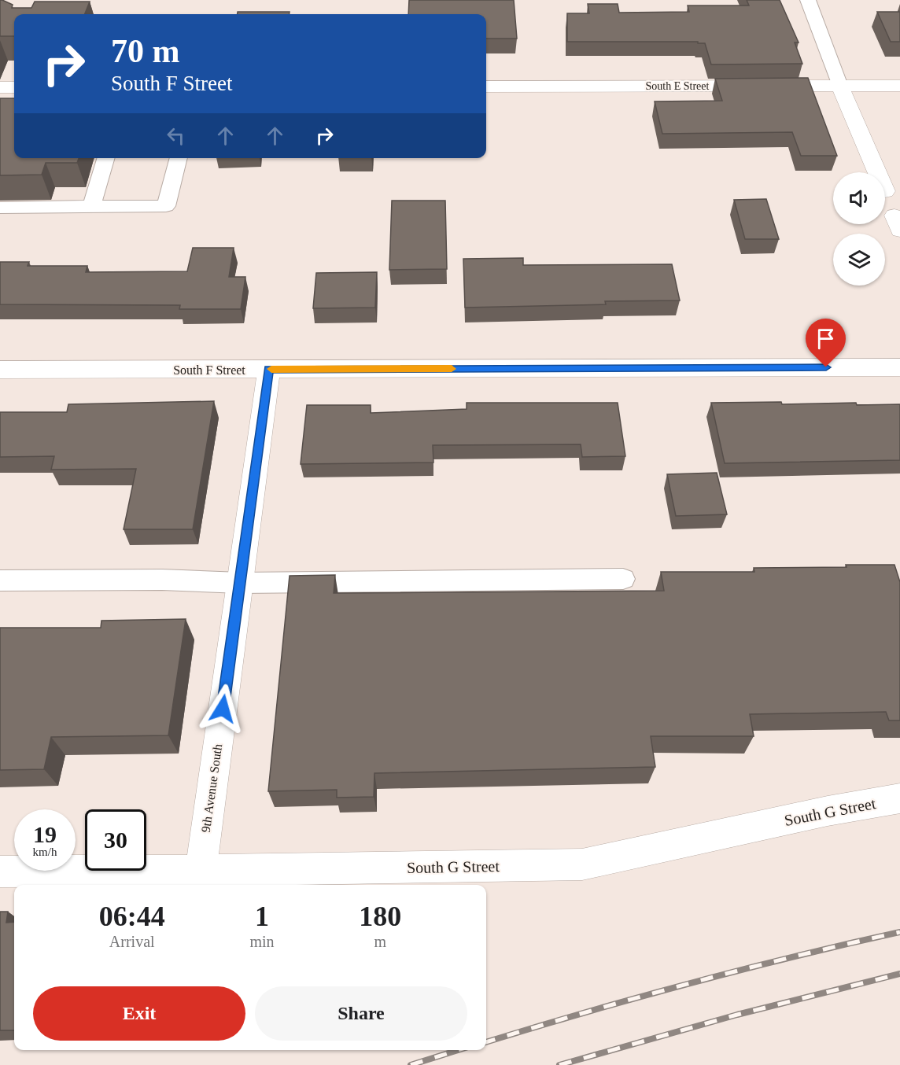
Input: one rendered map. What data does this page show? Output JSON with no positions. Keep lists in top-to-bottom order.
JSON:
{
  "streets": {
    "street": [
      "South E Street",
      "South F Street",
      "9th Avenue South",
      "South G Street"
    ]
  },
  "crossings": [
    ["South F Street", "9th Avenue South"],
    ["9th Avenue South", "South G Street"]
  ],
  "page": {
    "turn": ["70 m", "South F Street"],
    "speed": "19 km/h",
    "limit": "30",
    "eta": [
      "06:44",
      "Arrival",
      "1",
      "min",
      "180",
      "m"
    ],
    "buttons": ["Exit", "Share"]
  }
}
